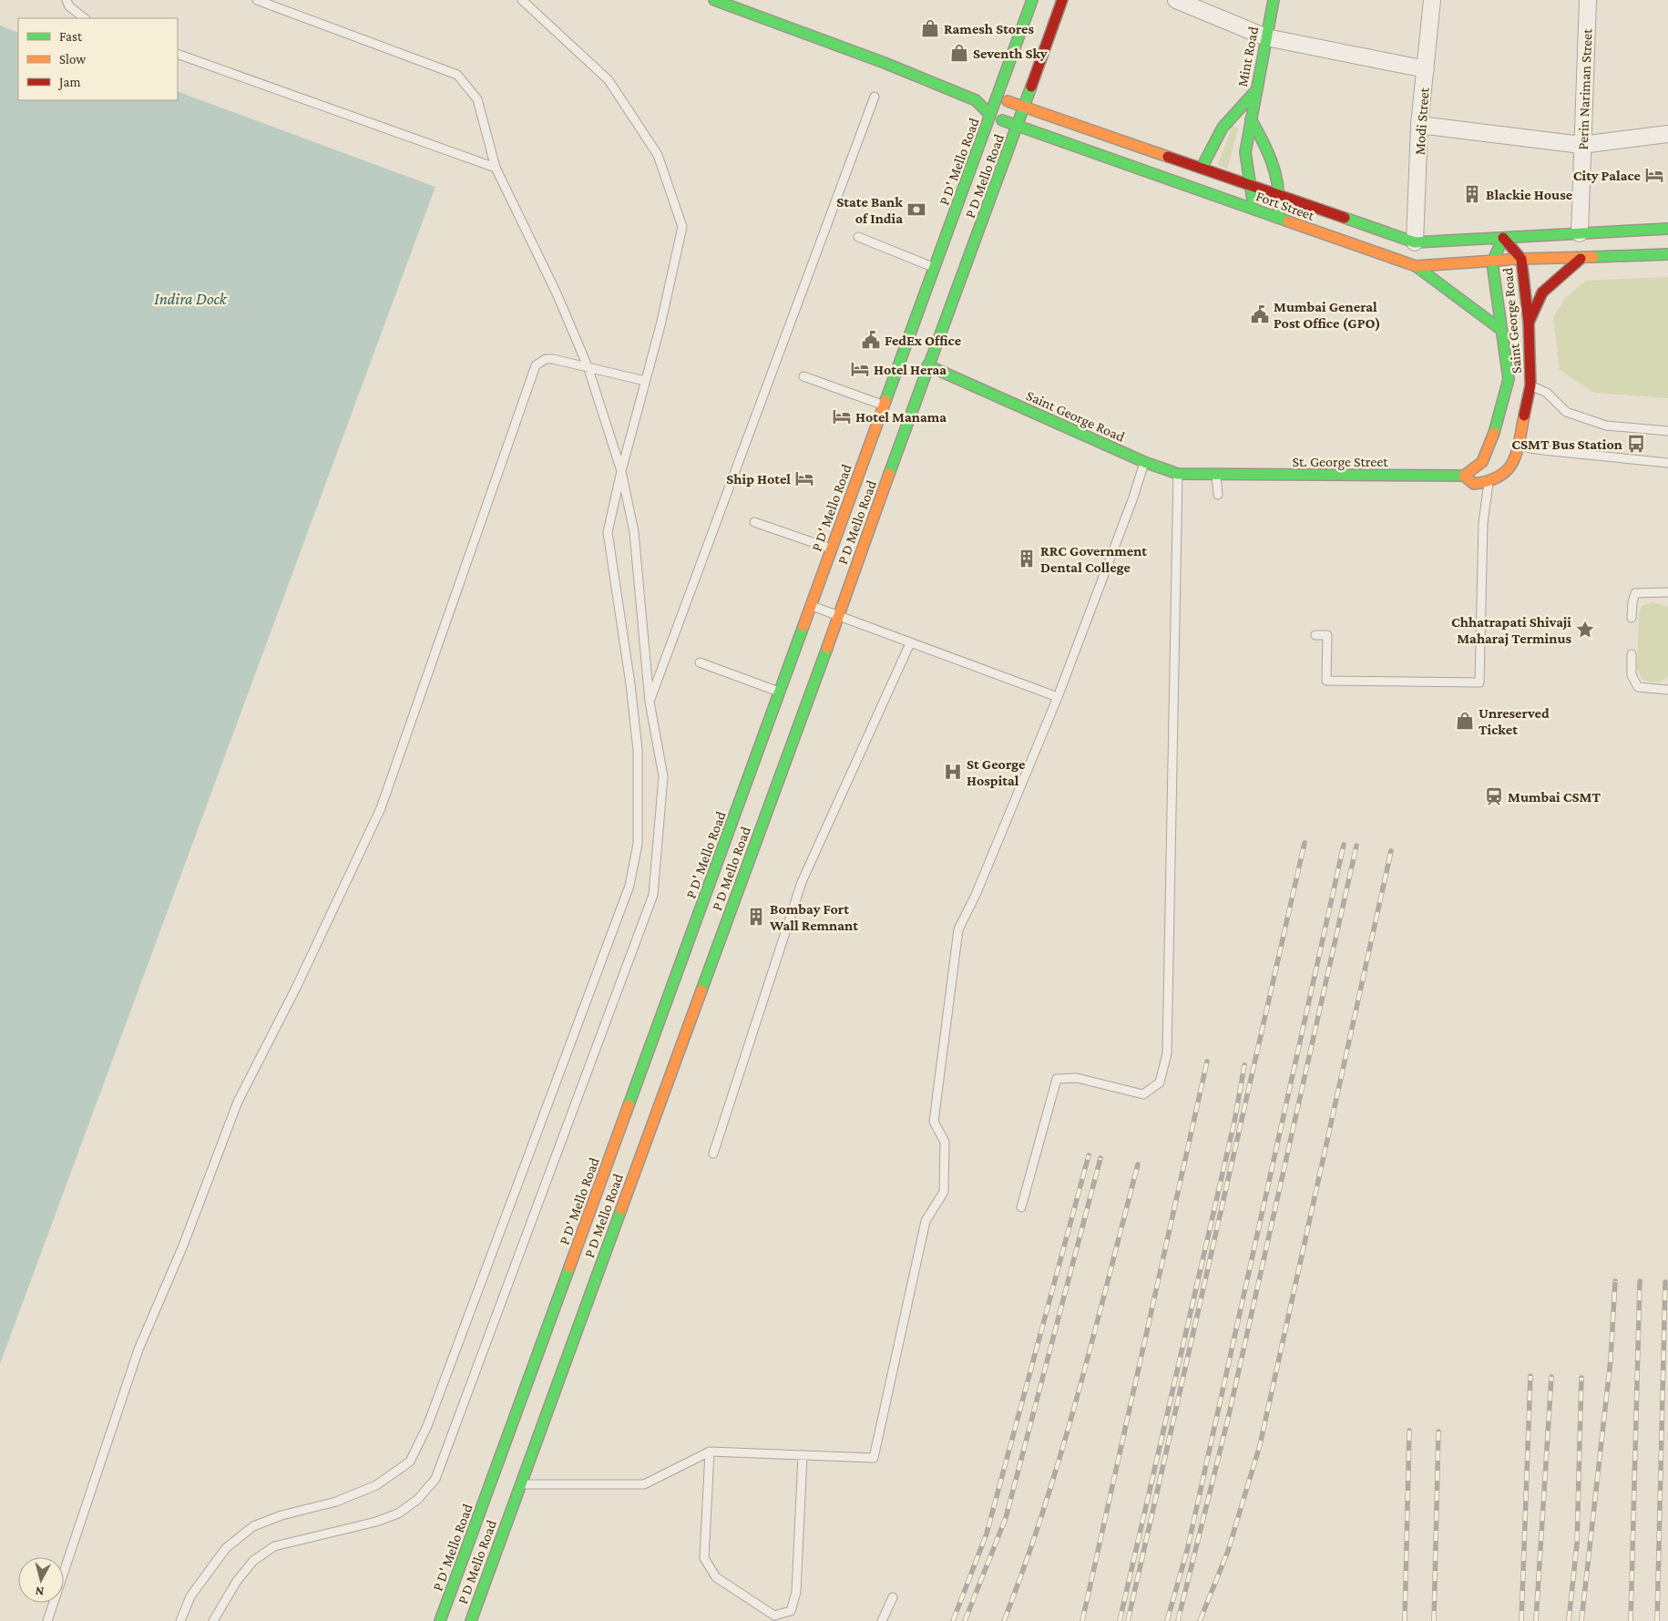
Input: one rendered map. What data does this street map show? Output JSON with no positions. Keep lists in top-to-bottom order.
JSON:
{
  "streets": {
    "main road": [
      "Mint Road",
      "P D' Mello Road",
      "P D Mello Road",
      "Fort Street",
      "Saint George Road",
      "St. George Street"
    ],
    "street": ["Perin Nariman Street", "Modi Street"]
  },
  "crossings": [
    ["Mint Road", "Fort Street"],
    ["Perin Nariman Street", "Fort Street"],
    ["Modi Street", "Fort Street"],
    ["P D' Mello Road", "Fort Street"],
    ["P D Mello Road", "Fort Street"],
    ["P D Mello Road", "Saint George Road"],
    ["Fort Street", "Saint George Road"],
    ["Saint George Road", "St. George Street"]
  ],
  "water": ["Indira Dock"],
  "places": {
    "shop": ["Ramesh Stores", "Seventh Sky", "Unreserved Ticket"],
    "hotel": [
      "City Palace",
      "Hotel Heraa",
      "Hotel Manama",
      "Ship Hotel"
    ],
    "building": ["Blackie House", "RRC Government Dental College", "Bombay Fort Wall Remnant"],
    "bank": ["State Bank of India"],
    "public building": ["Mumbai General Post Office (GPO)", "FedEx Office"],
    "bus stop": ["CSMT Bus Station"],
    "place": ["Chhatrapati Shivaji Maharaj Terminus"],
    "hospital": ["St George Hospital"],
    "station": ["Mumbai CSMT"]
  },
  "legend": ["Fast", "Slow", "Jam"],
  "north": "bottom"
}
